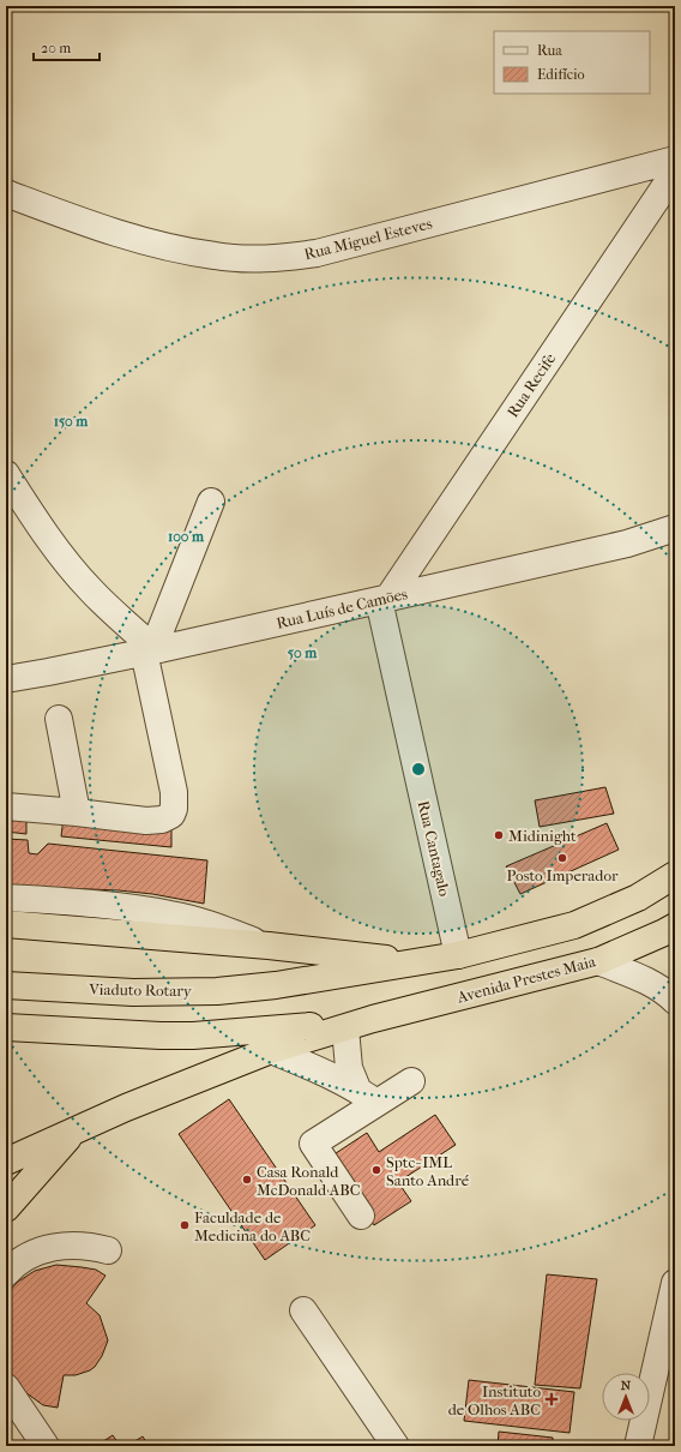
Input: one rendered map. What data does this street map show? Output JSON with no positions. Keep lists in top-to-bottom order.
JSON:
{
  "streets": {
    "highway": ["Avenida Prestes Maia", "Viaduto Rotary"],
    "street": [
      "Rua Miguel Esteves",
      "Rua Recife",
      "Rua Luís de Camões",
      "Rua Cantagalo"
    ]
  },
  "crossings": [
    ["Rua Recife", "Rua Luís de Camões"],
    ["Rua Recife", "Rua Cantagalo"],
    ["Rua Luís de Camões", "Rua Cantagalo"]
  ],
  "places": {
    "other": [
      "Midinight",
      "Posto Imperador",
      "Sptc- IML Santo André",
      "Casa Ronald McDonald ABC",
      "Faculdade de Medicina do ABC"
    ],
    "health": ["Instituto de Olhos ABC"]
  },
  "legend": ["Rua", "Edifício"],
  "scale_bar": "20 m",
  "north": "top",
  "rings": ["150 m", "100 m", "50 m"]
}
